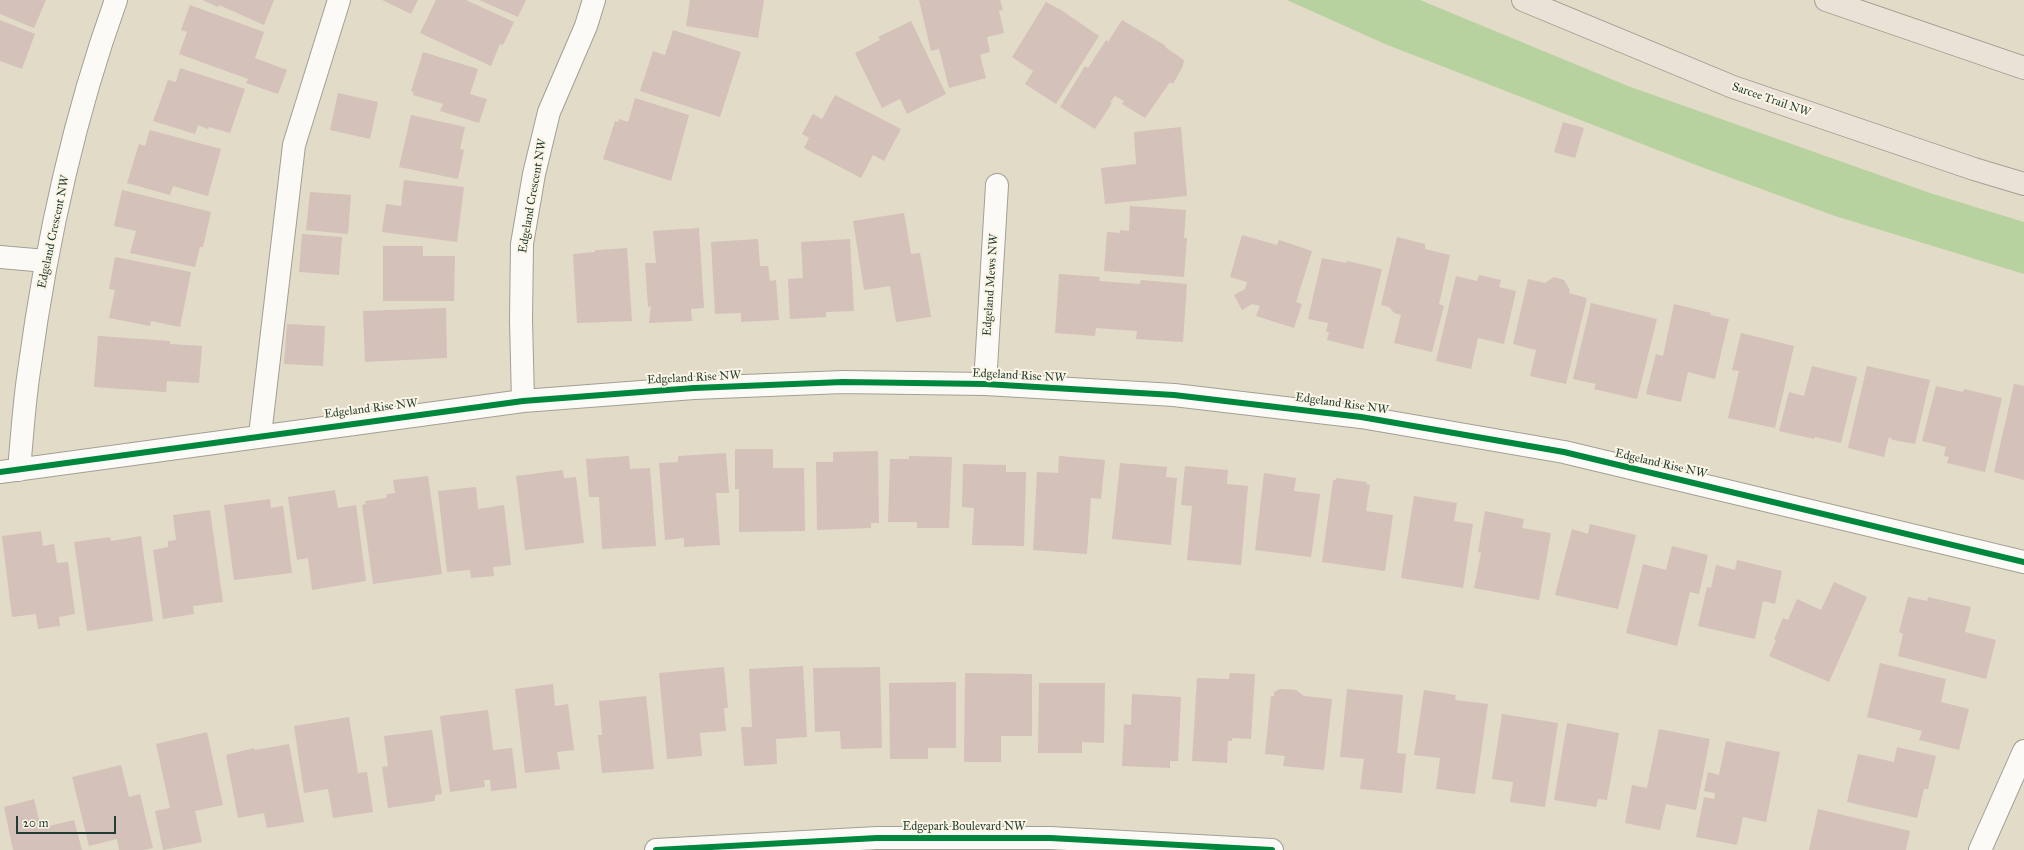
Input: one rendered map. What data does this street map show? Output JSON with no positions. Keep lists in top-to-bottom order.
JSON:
{
  "streets": {
    "main road": ["Sarcee Trail NW"],
    "street": [
      "Edgeland Crescent NW",
      "Edgeland Mews NW",
      "Edgeland Rise NW",
      "Edgepark Boulevard NW"
    ]
  },
  "crossings": [
    ["Edgeland Crescent NW", "Edgeland Rise NW"],
    ["Edgeland Mews NW", "Edgeland Rise NW"]
  ],
  "scale_bar": "20 m"
}
